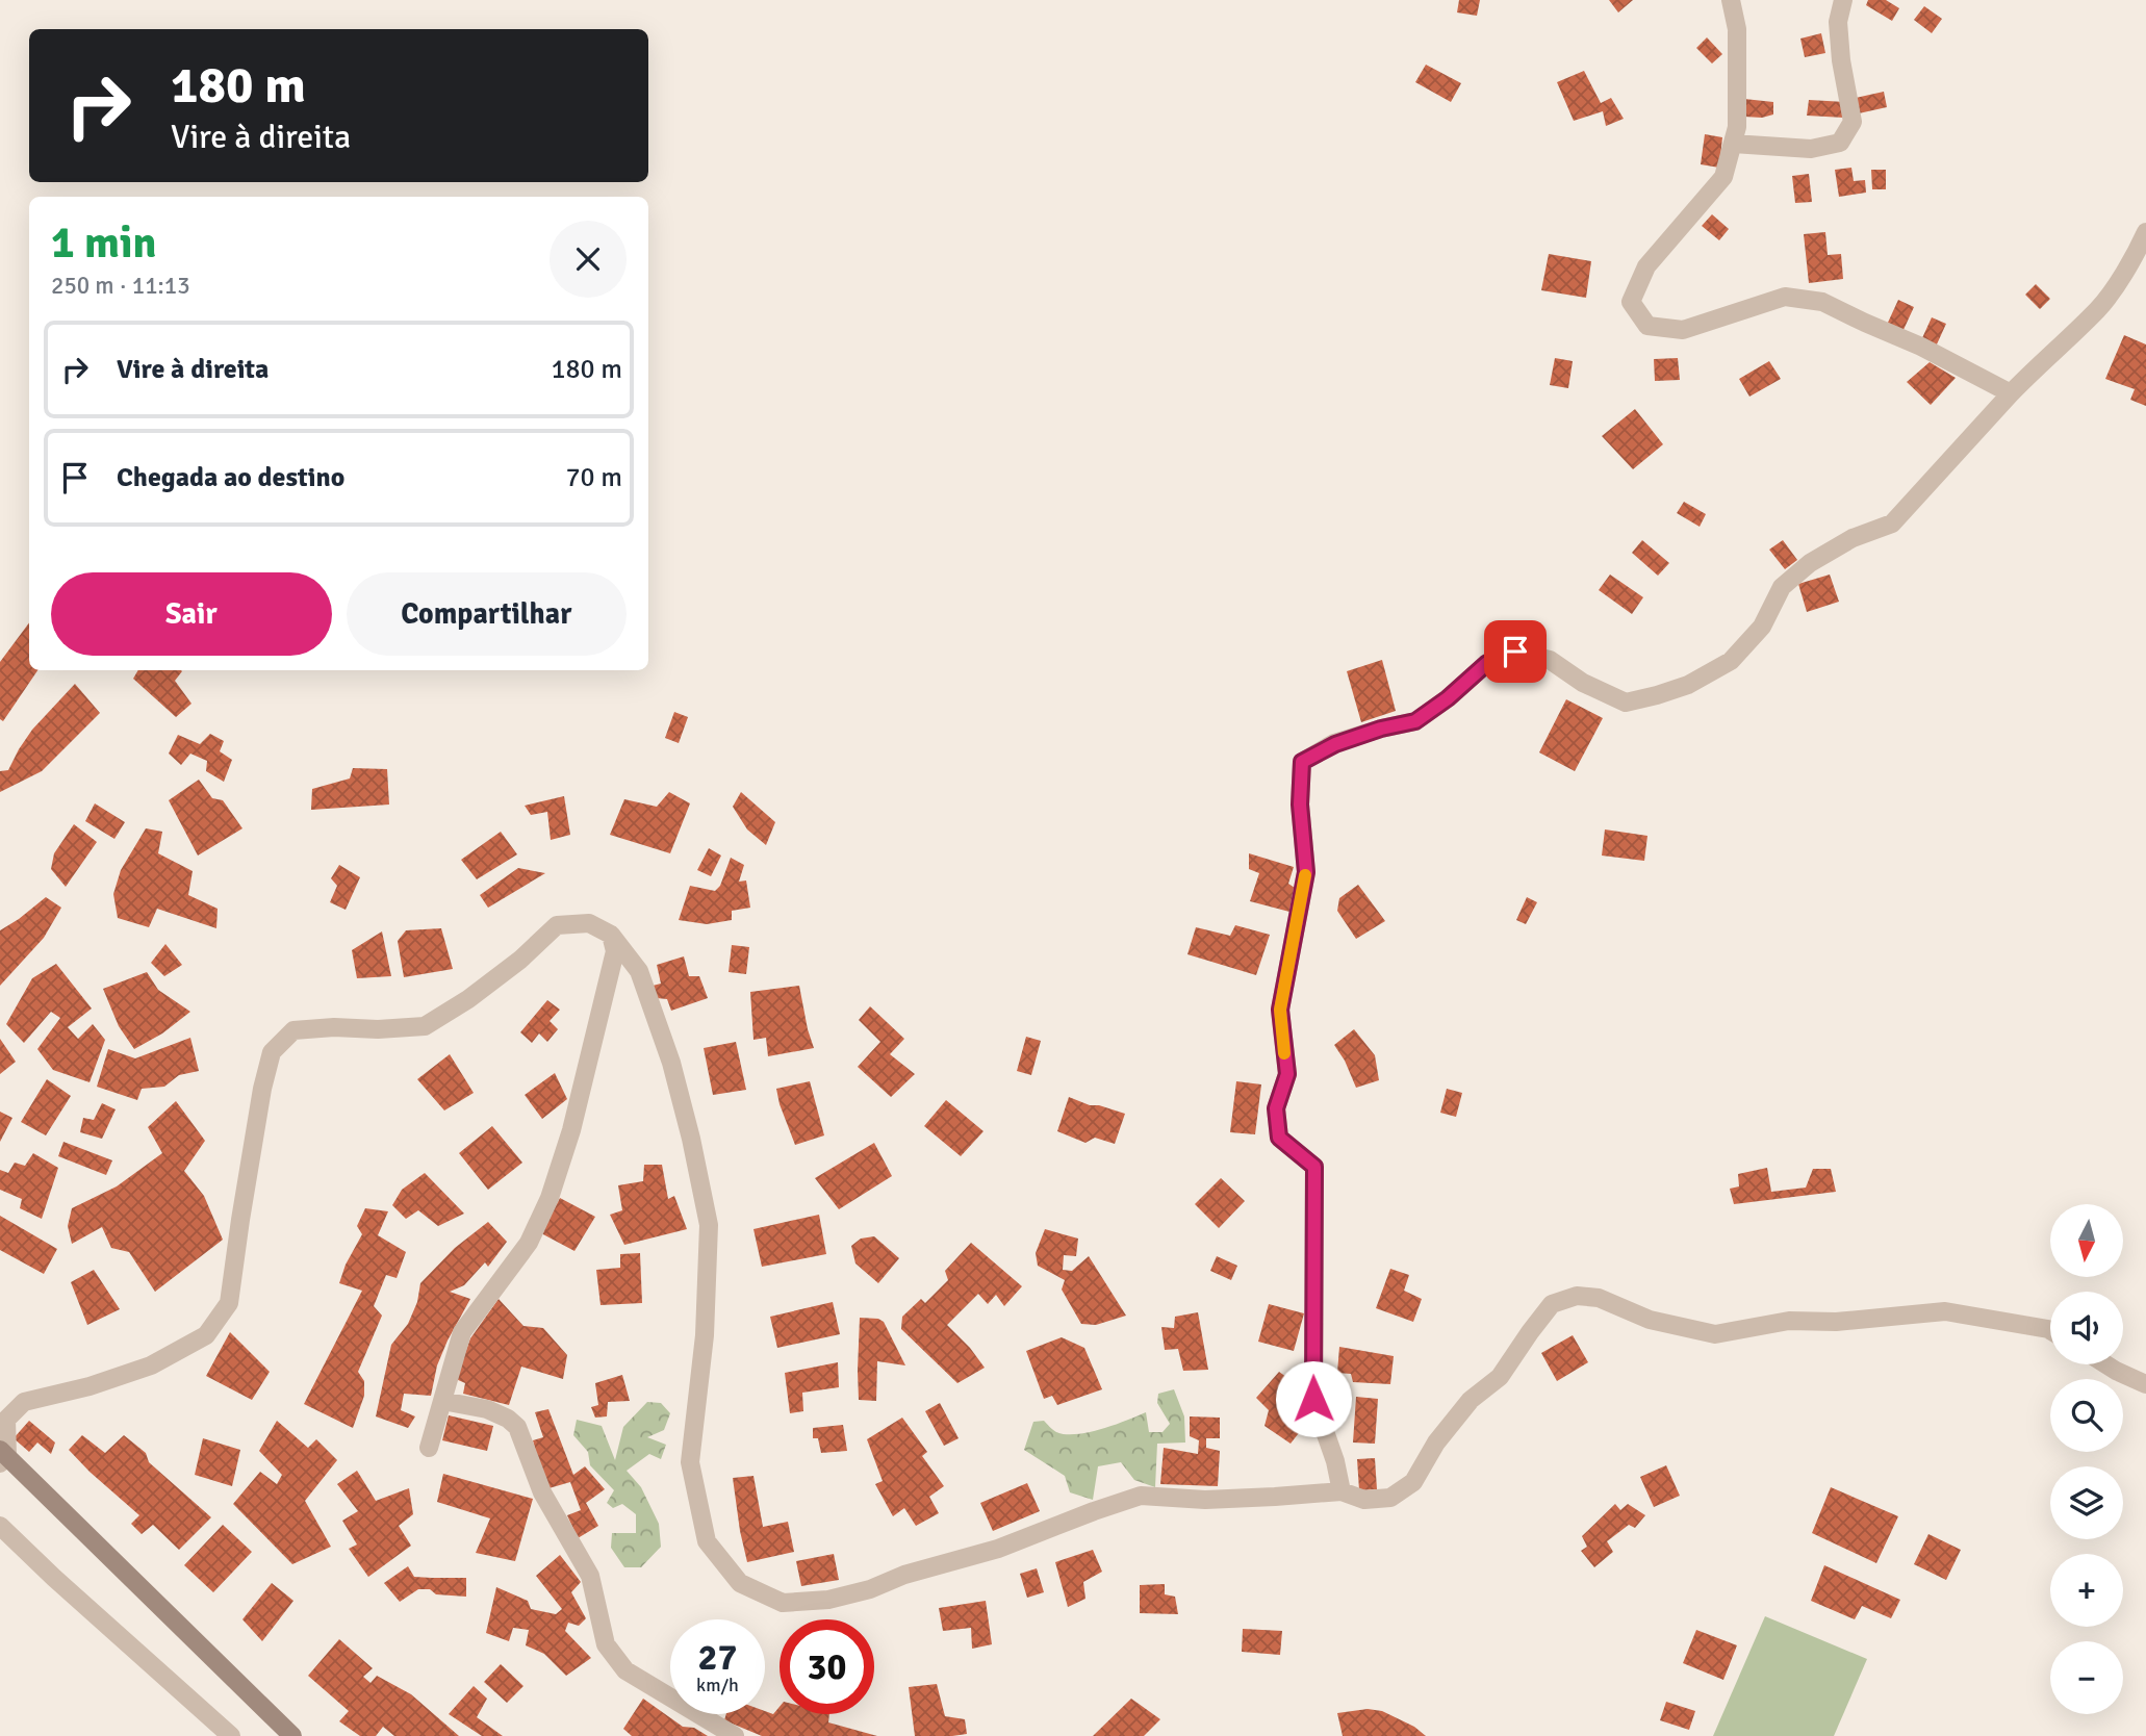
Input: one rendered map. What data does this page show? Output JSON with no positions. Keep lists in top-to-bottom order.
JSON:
{
  "north": "bottom",
  "page": {
    "turn": ["180 m", "Vire à direita"],
    "heading": ["1 min", "250 m · 11:13"],
    "list": [
      {
        "name": "Vire à direita",
        "value": "180 m"
      },
      {
        "name": "Chegada ao destino",
        "value": "70 m"
      }
    ],
    "buttons": ["Sair", "Compartilhar"],
    "map_buttons": ["+", "−"],
    "speed": "27 km/h",
    "limit": "30"
  }
}
